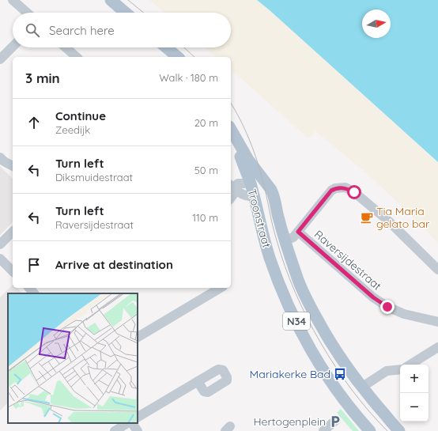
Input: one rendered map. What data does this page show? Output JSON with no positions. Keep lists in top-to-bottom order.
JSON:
{
  "streets": {
    "main road": ["Troonstraat", "N34"],
    "street": ["Raversijdestraat"]
  },
  "crossings": [
    ["Troonstraat", "N34"]
  ],
  "places": {
    "cafe": ["Tia Maria gelato bar"],
    "bus stop": ["Mariakerke Bad"],
    "parking": ["Hertogenplein"]
  },
  "north": "right",
  "page": {
    "search": "Search here",
    "heading": ["3 min", "Walk · 180 m"],
    "list": [
      ["Continue", "Zeedijk", "20 m"],
      ["Turn left", "Diksmuidestraat", "50 m"],
      ["Turn left", "Raversijdestraat", "110 m"],
      "Arrive at destination"
    ],
    "map_buttons": ["+", "−"]
  }
}
